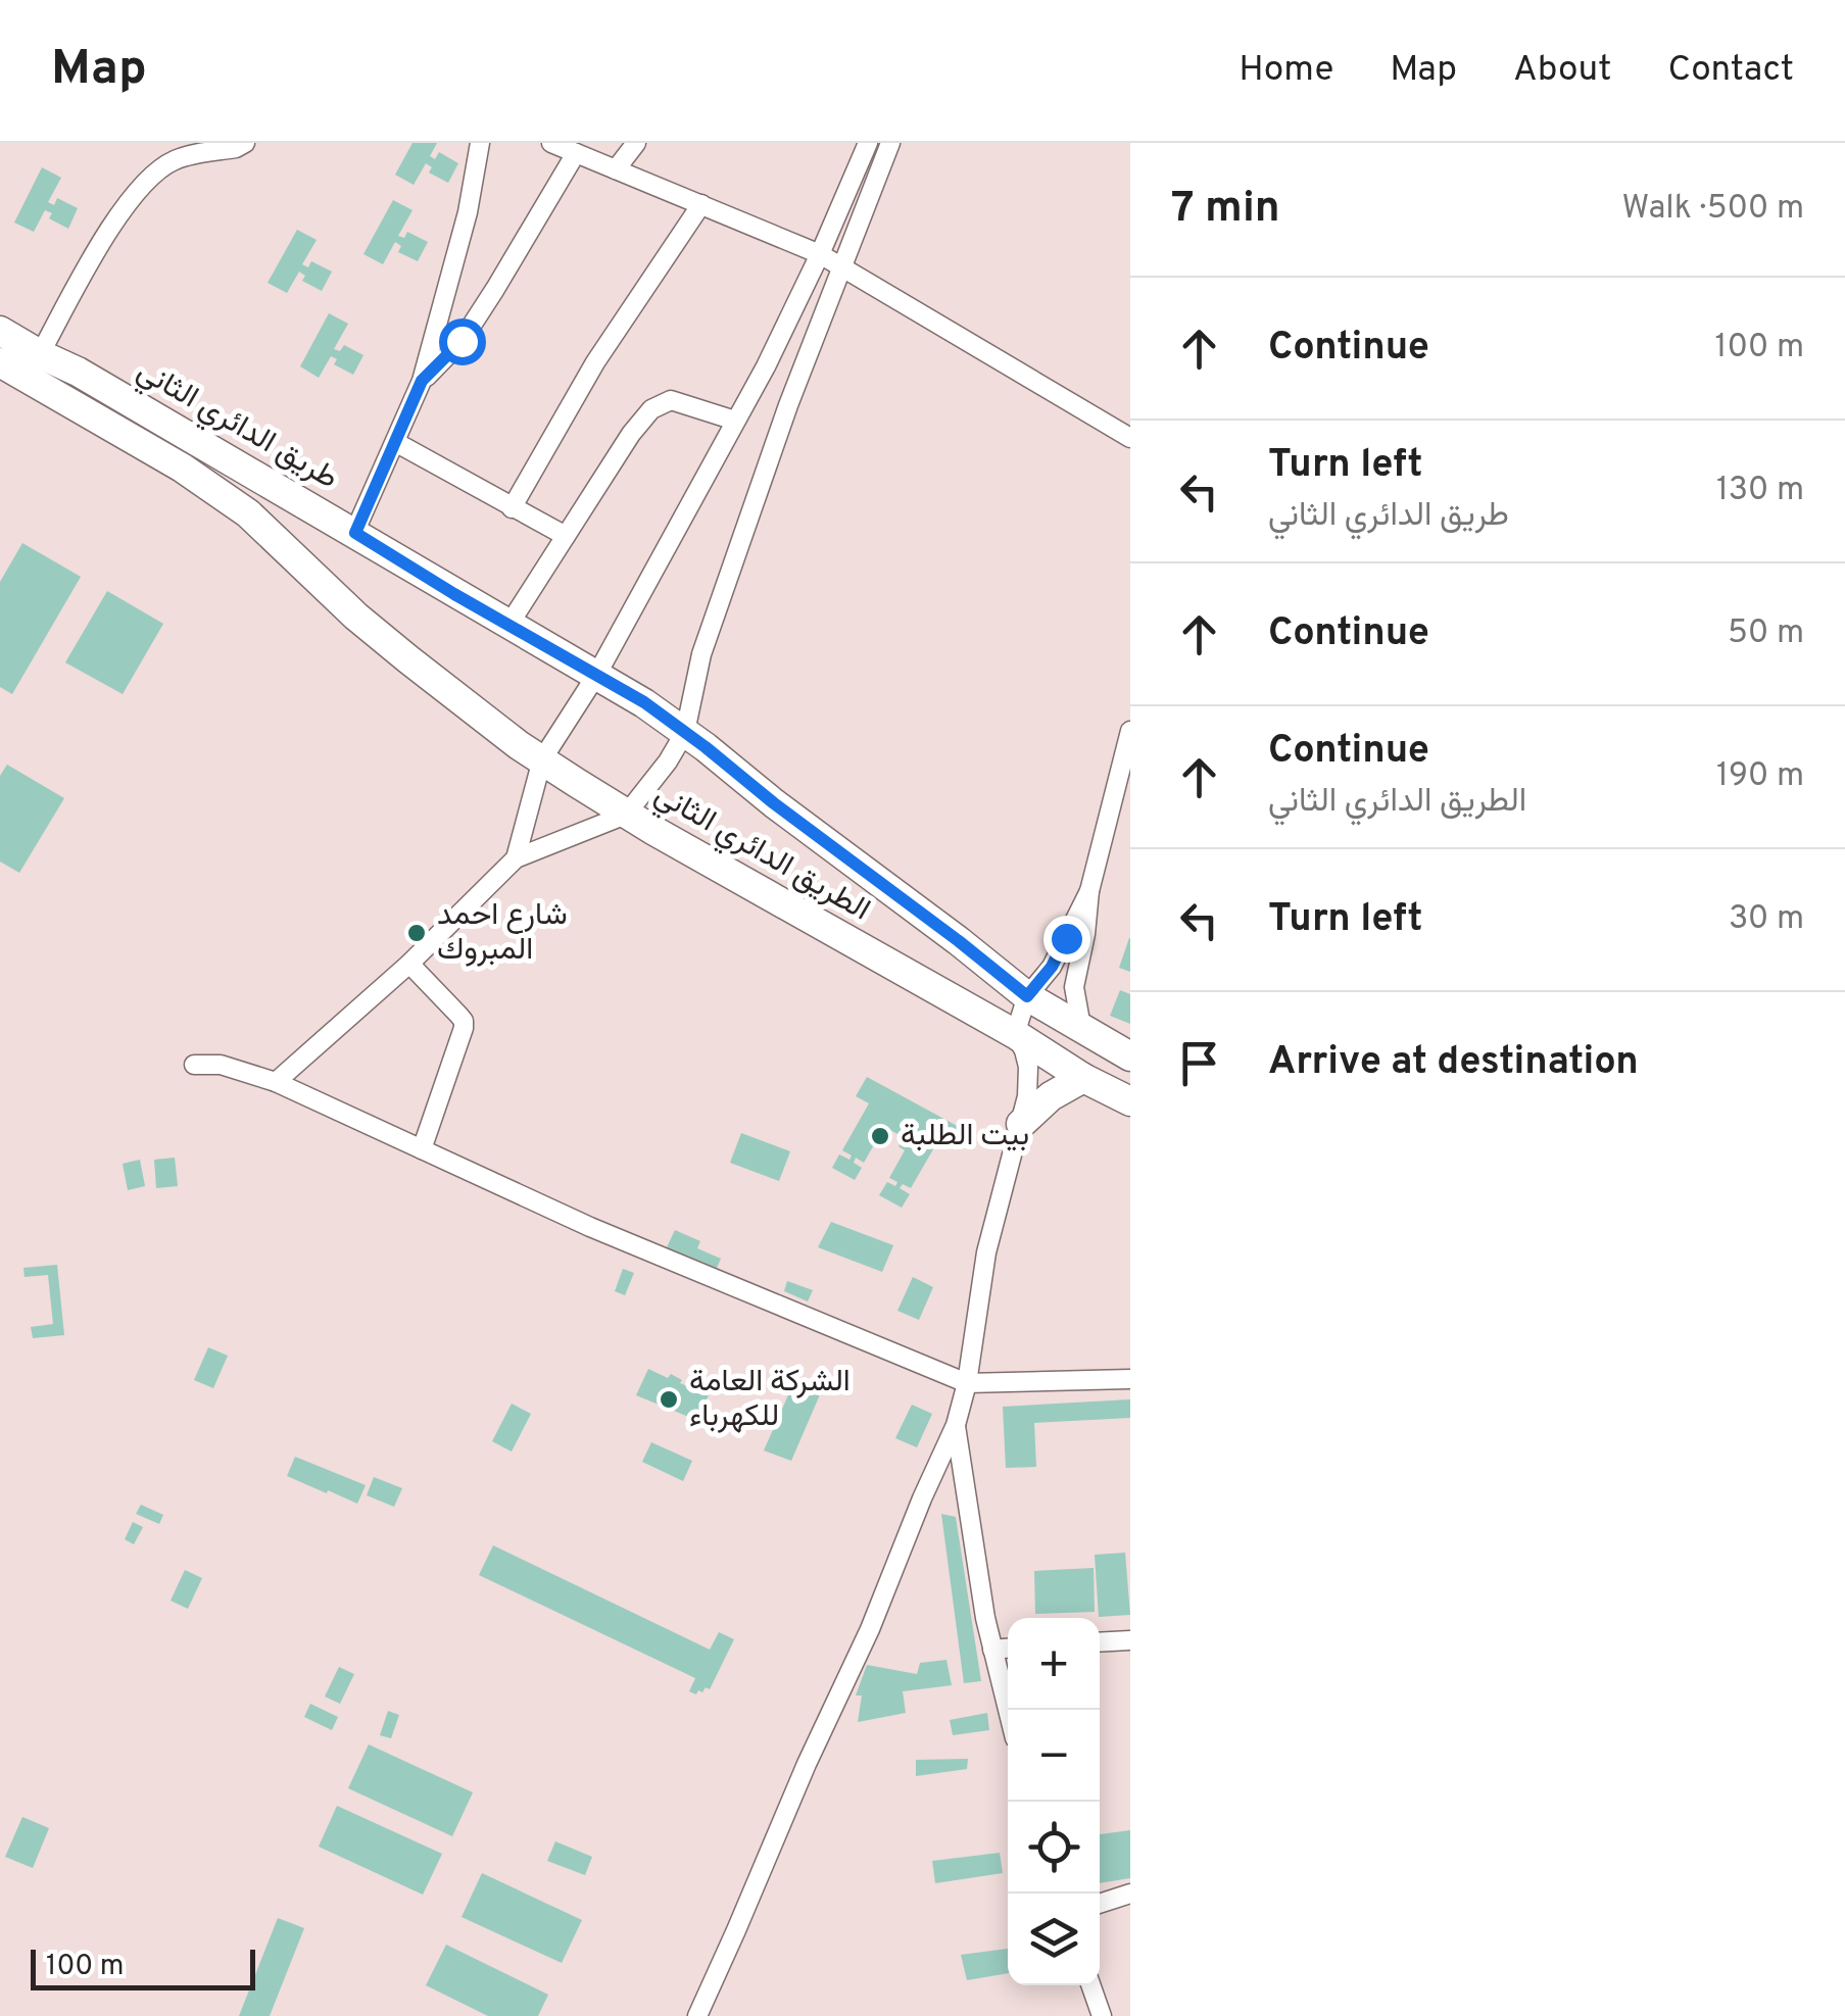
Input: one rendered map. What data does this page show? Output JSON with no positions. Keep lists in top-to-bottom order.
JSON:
{
  "streets": {
    "main road": ["طريق الدائري الثاني", "الطريق الدائري الثاني"]
  },
  "crossings": [
    ["طريق الدائري الثاني", "الطريق الدائري الثاني"]
  ],
  "places": ["شارع احمد المبروك", "بيت الطلبة", "الشركة العامة للكهرباء"],
  "scale_bar": "100 m",
  "page": {
    "header": "Map",
    "nav": [
      "Home",
      "Map",
      "About",
      "Contact"
    ],
    "heading": ["7 min", "Walk · 500 m"],
    "list": [
      ["Continue", "100 m"],
      ["Turn left", "طريق الدائري الثاني", "130 m"],
      ["Continue", "50 m"],
      ["Continue", "الطريق الدائري الثاني", "190 m"],
      ["Turn left", "30 m"],
      "Arrive at destination"
    ],
    "map_buttons": ["+", "−"],
    "scale": "100 m"
  }
}
